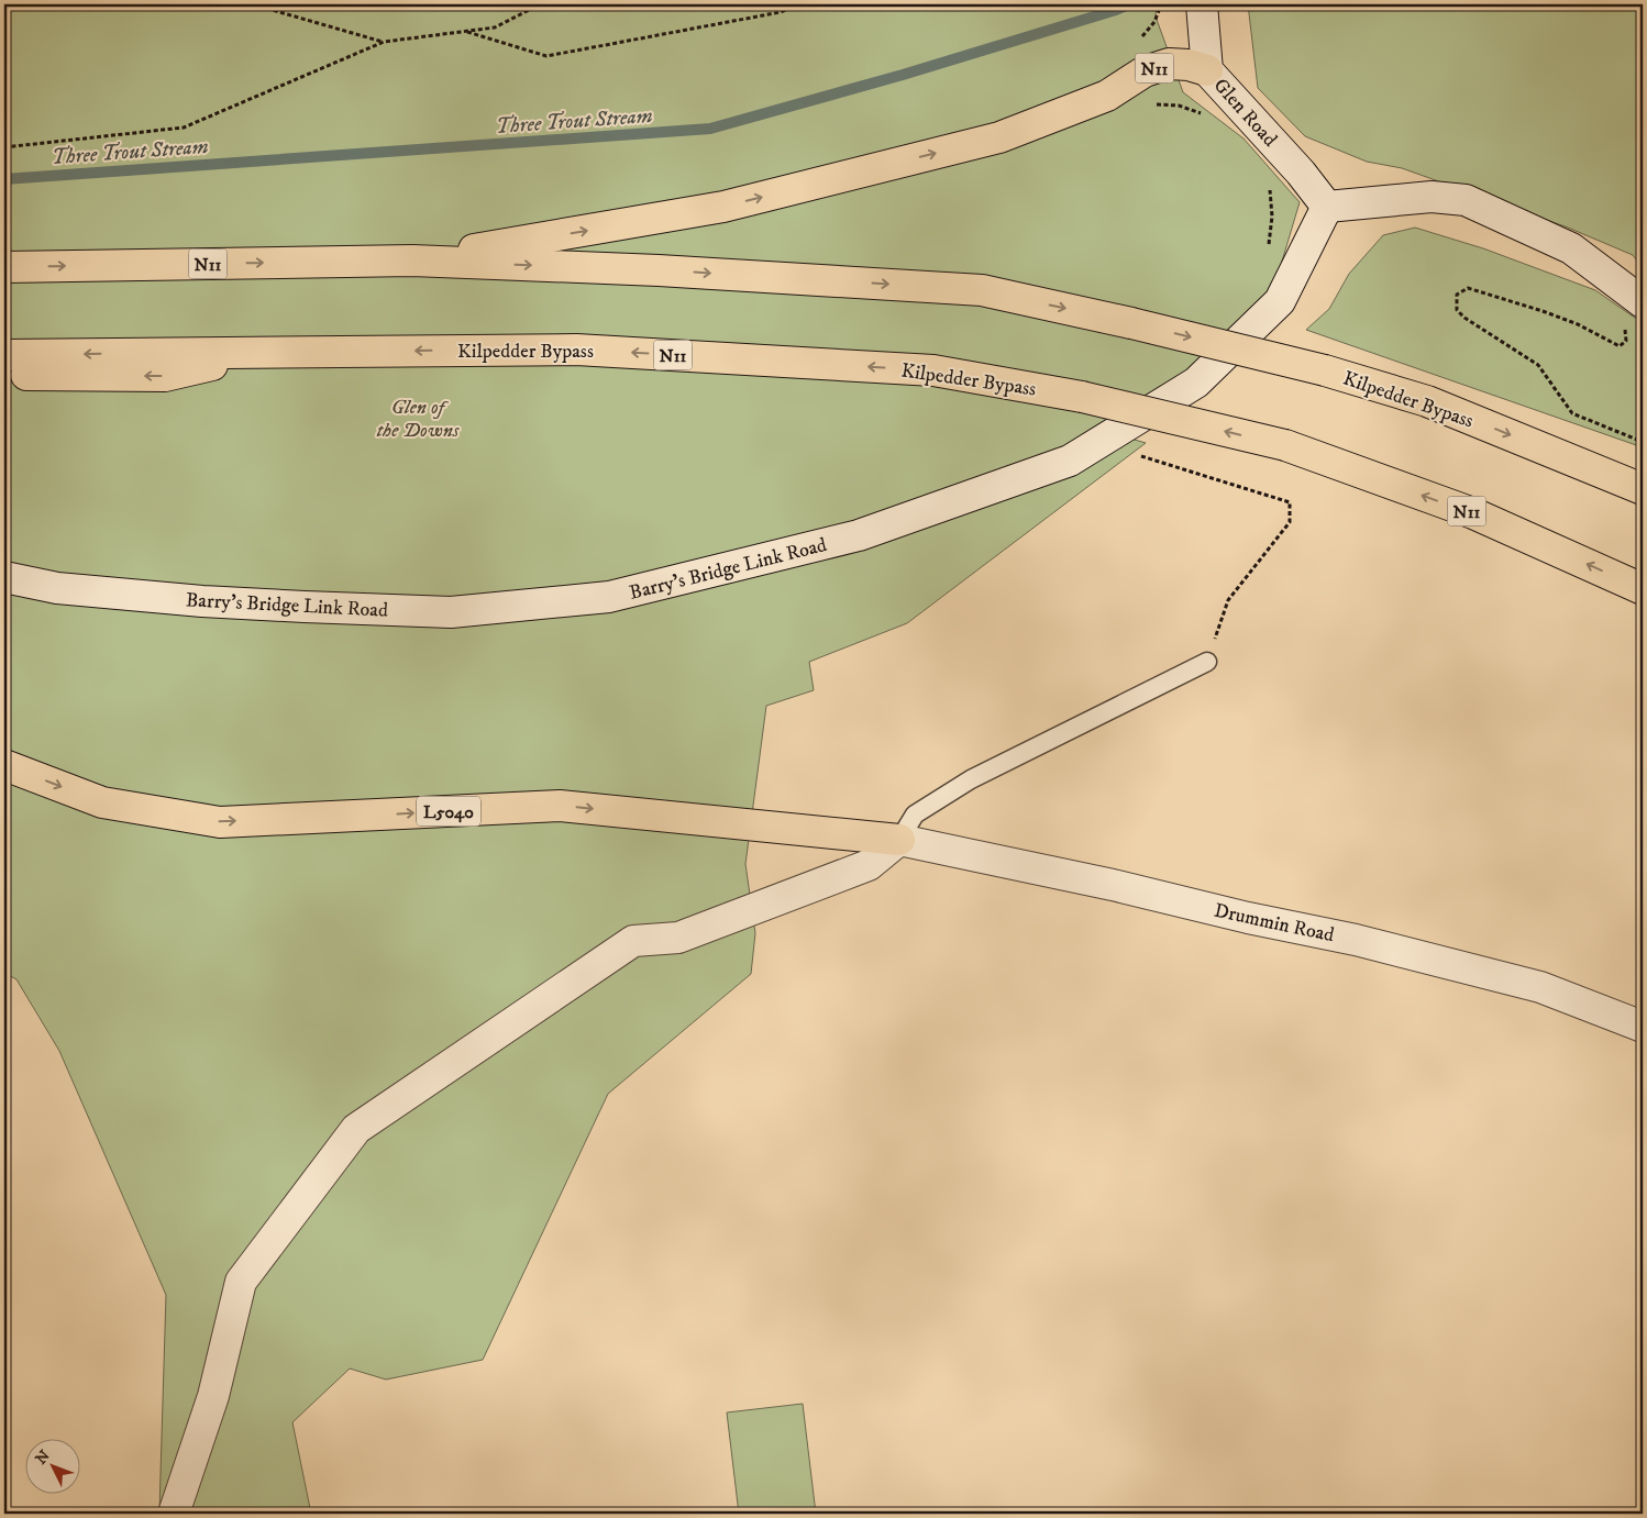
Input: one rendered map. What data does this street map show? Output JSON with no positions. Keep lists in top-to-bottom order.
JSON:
{
  "streets": {
    "highway": ["N11", "Kilpedder Bypass", "L5040"],
    "main road": ["Glen Road", "Barry's Bridge Link Road", "Drummin Road"]
  },
  "crossings": [
    ["N11", "Glen Road"],
    ["N11", "Kilpedder Bypass"],
    ["Glen Road", "Barry's Bridge Link Road"],
    ["L5040", "Drummin Road"]
  ],
  "water": ["Three Trout Stream"],
  "parks": ["Glen of the Downs"],
  "north": "top left"
}
